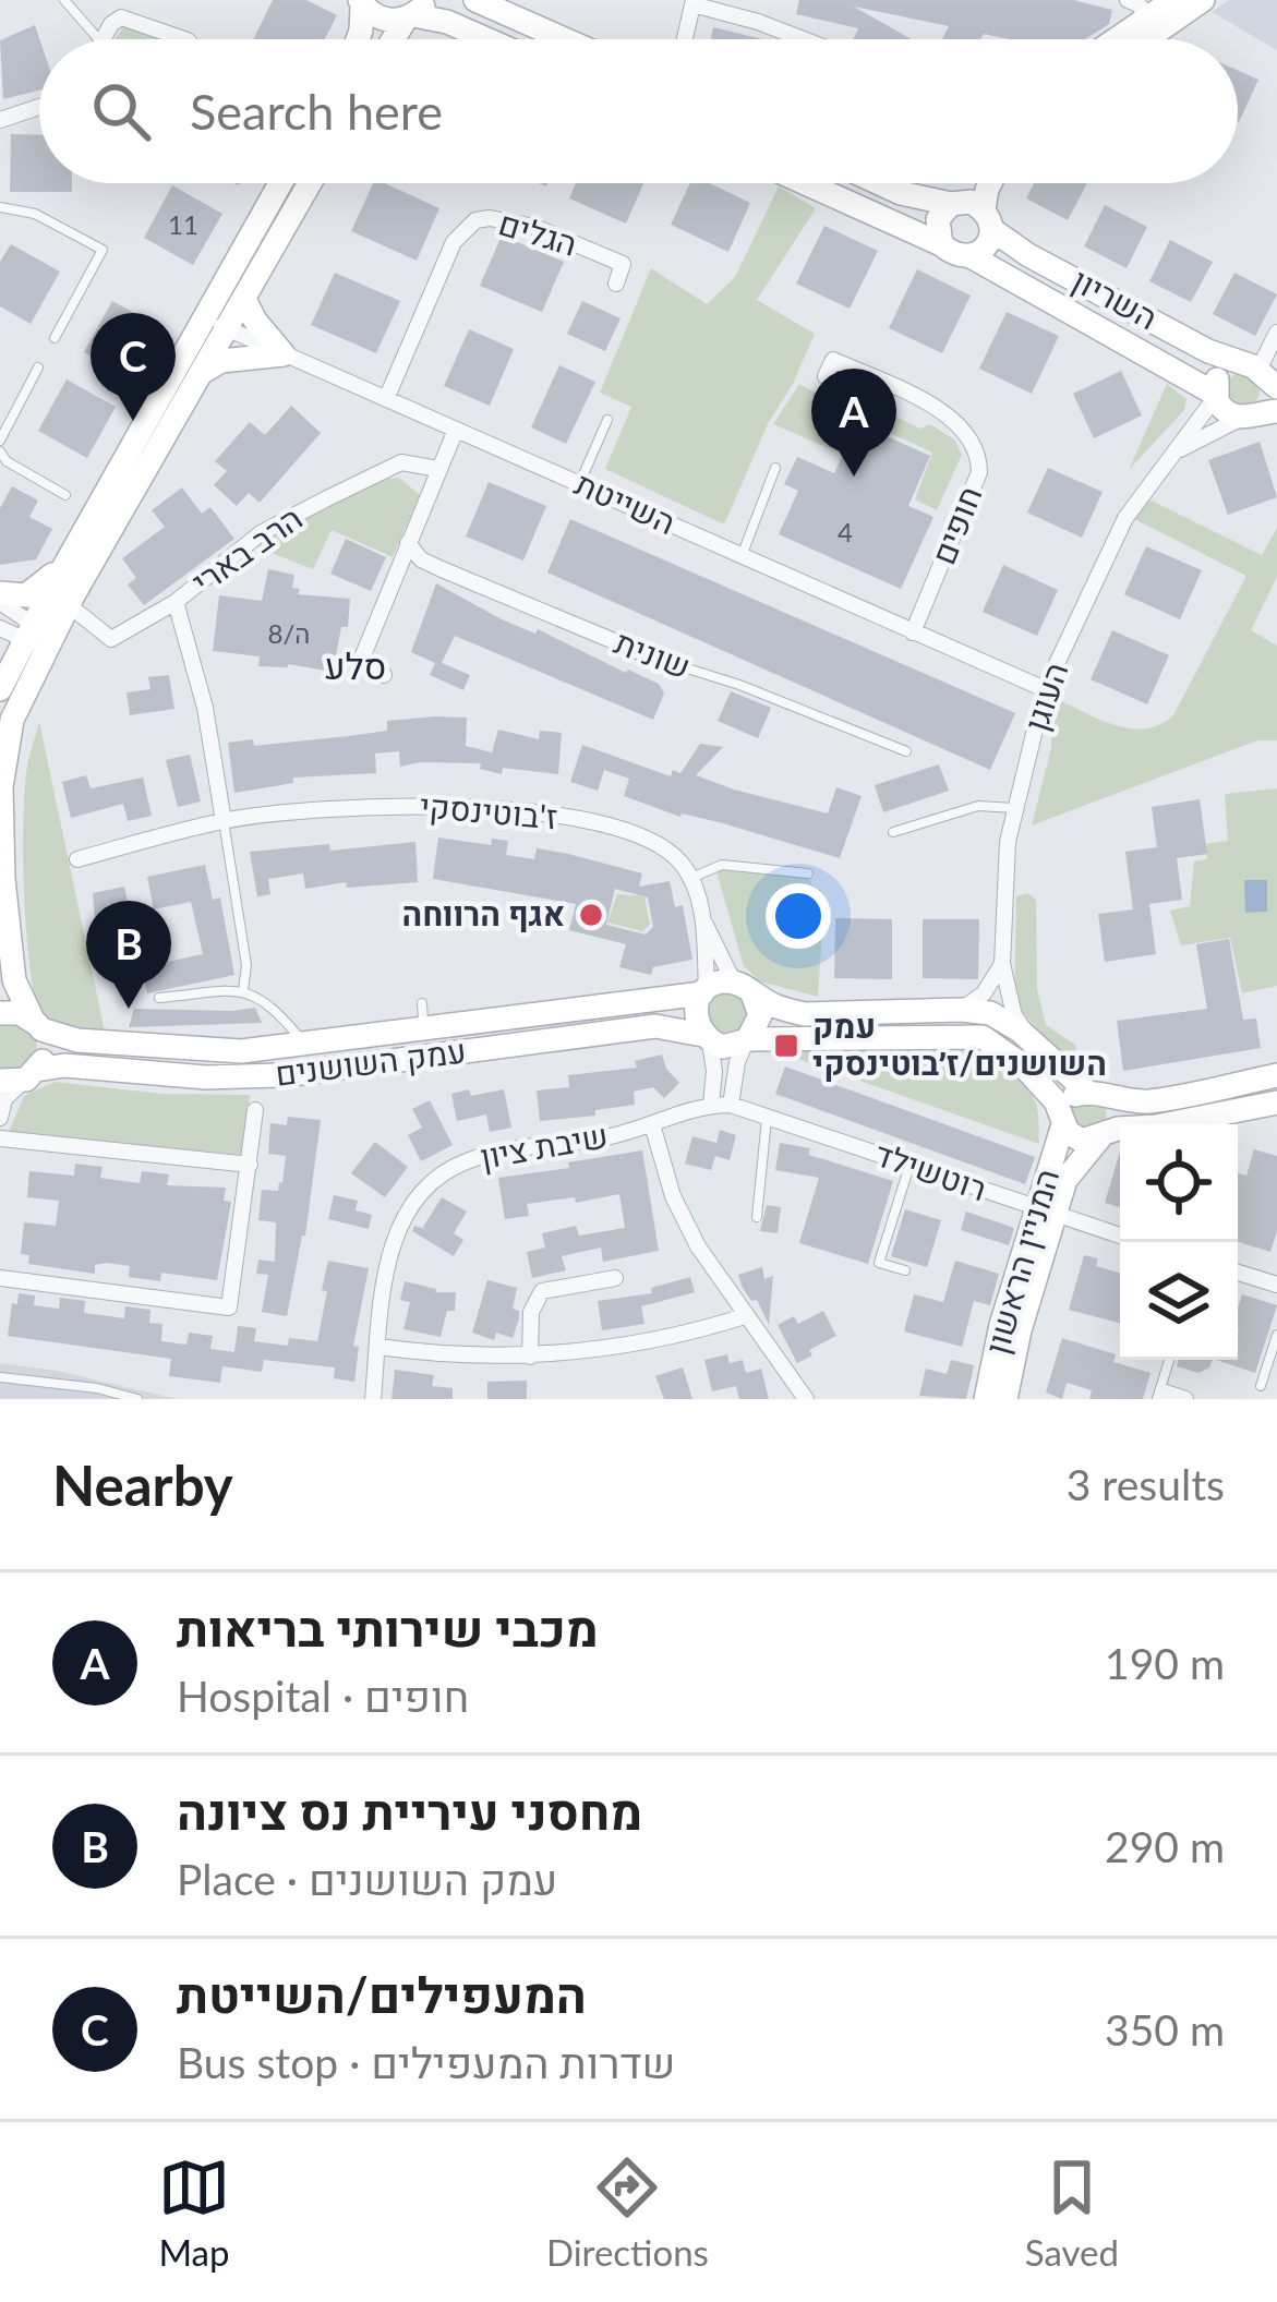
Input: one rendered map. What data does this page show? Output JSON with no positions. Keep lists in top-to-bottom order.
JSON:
{
  "streets": {
    "street": [
      "הגלים",
      "השריון",
      "השייטת",
      "חופים",
      "הרב בארי",
      "שונית",
      "העוגן",
      "ז'בוטינסקי",
      "עמק השושנים",
      "שיבת ציון",
      "רוטשילד",
      "המניין הראשון"
    ]
  },
  "crossings": [
    ["הגלים", "השייטת"],
    ["השריון", "העוגן"],
    ["השייטת", "חופים"],
    ["השייטת", "העוגן"],
    ["שיבת ציון", "רוטשילד"],
    ["רוטשילד", "המניין הראשון"]
  ],
  "districts": ["סלע"],
  "places": {
    "other": ["אגף הרווחה"],
    "transit": ["עמק השושנים/ז׳בוטינסקי"]
  },
  "house_numbers": ["11", "4", "8/ה"],
  "page": {
    "search": "Search here",
    "pins": ["C", "A", "B"],
    "heading": ["Nearby", "3 results"],
    "list": [
      {
        "mark": "A",
        "name": "מכבי שירותי בריאות",
        "note": "Hospital · חופים",
        "value": "190 m"
      },
      {
        "mark": "B",
        "name": "מחסני עיריית נס ציונה",
        "note": "Place · עמק השושנים",
        "value": "290 m"
      },
      {
        "mark": "C",
        "name": "המעפילים/השייטת",
        "note": "Bus stop · שדרות המעפילים",
        "value": "350 m"
      }
    ],
    "nav": ["Map", "Directions", "Saved"]
  }
}
